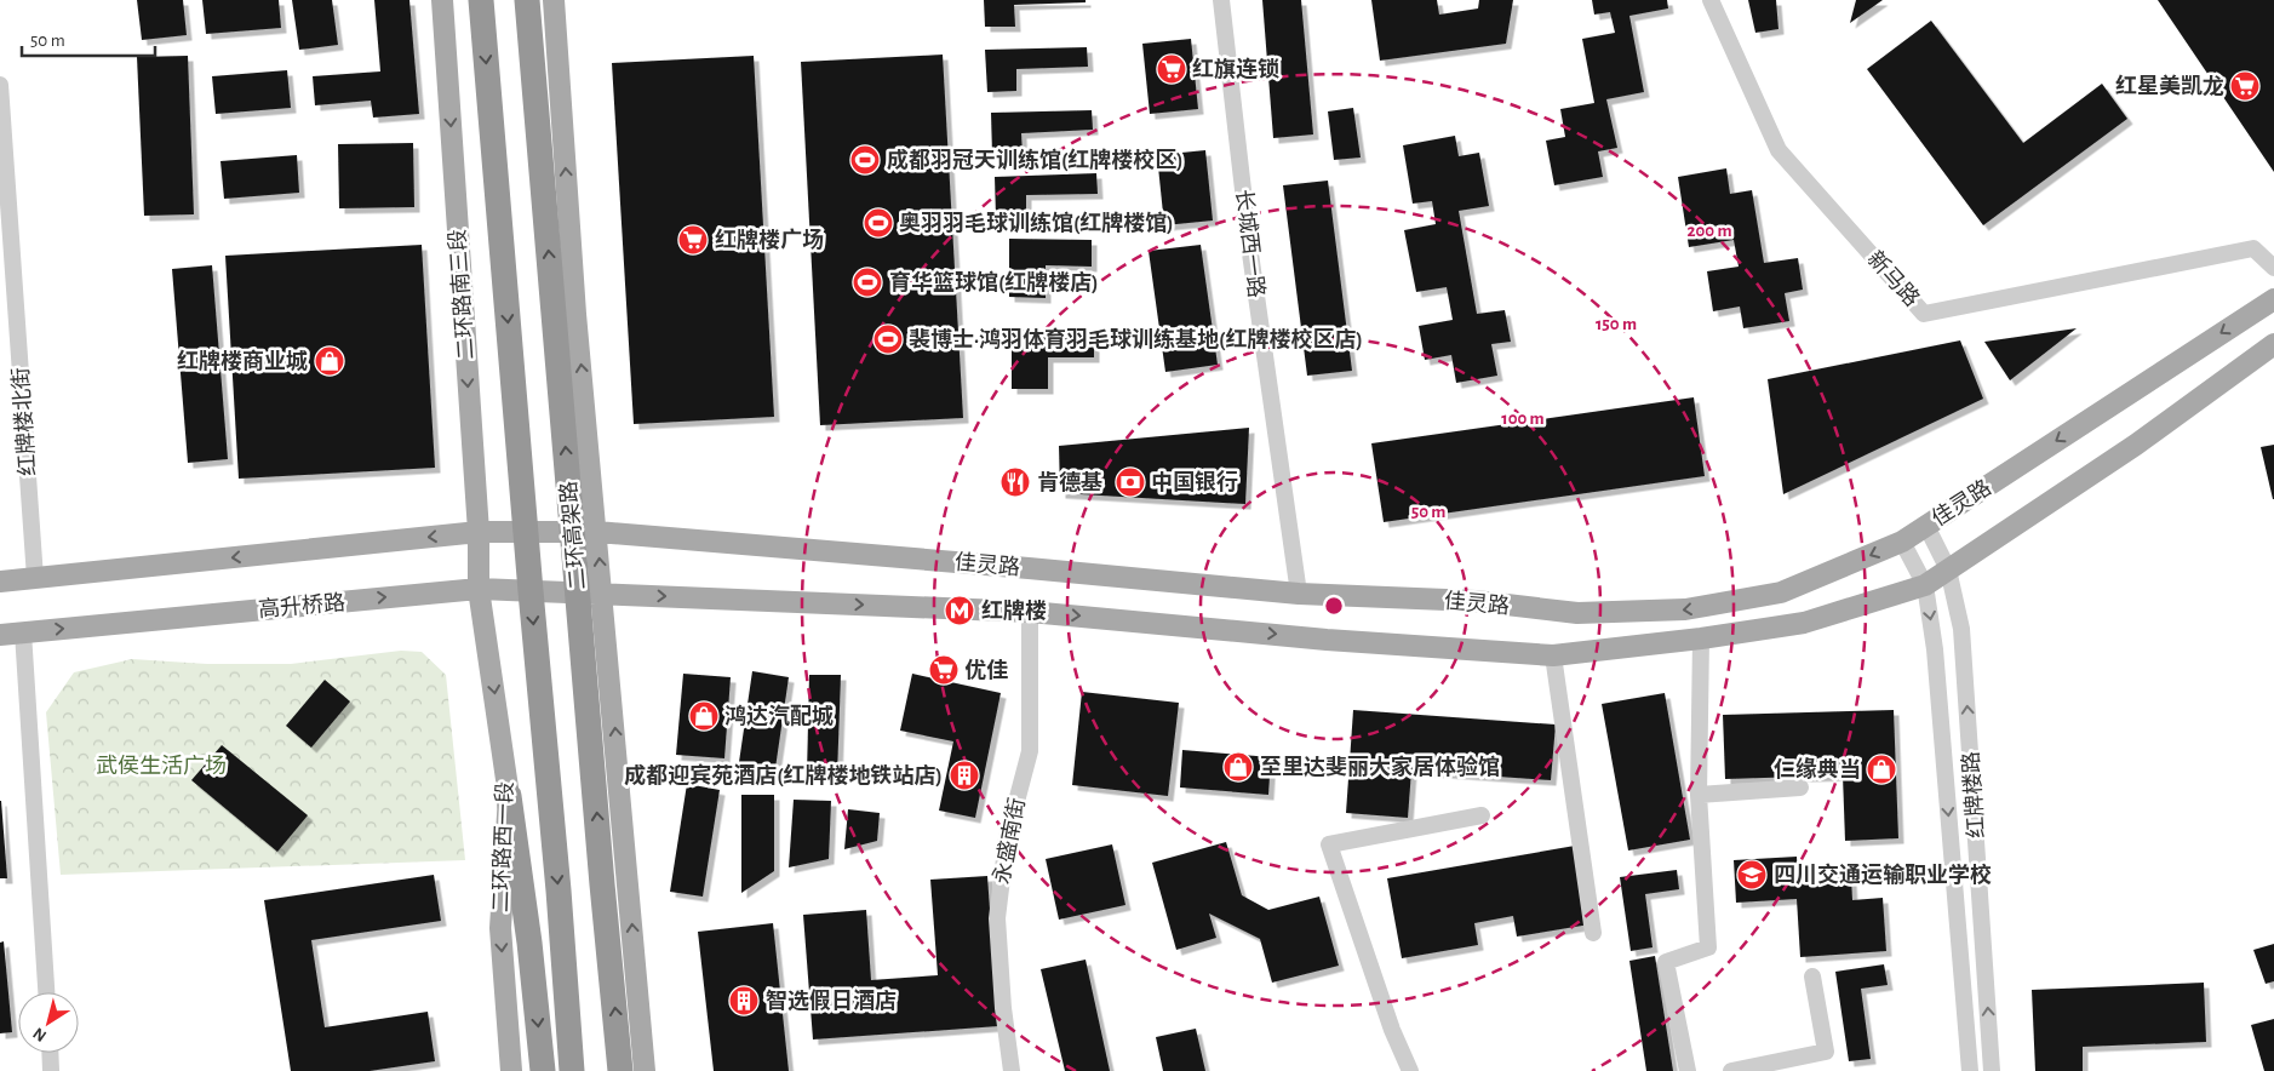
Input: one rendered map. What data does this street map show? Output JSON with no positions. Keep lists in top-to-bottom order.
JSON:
{
  "streets": {
    "highway": ["二环高架路"],
    "main road": [
      "二环路南三段",
      "佳灵路",
      "高升桥路",
      "二环路西一段"
    ],
    "street": [
      "长城西一路",
      "新马路",
      "红牌楼北街",
      "红牌楼路",
      "永盛南街"
    ]
  },
  "crossings": [
    ["长城西一路", "佳灵路"],
    ["二环路南三段", "高升桥路"],
    ["二环路南三段", "二环路西一段"],
    ["佳灵路", "高升桥路"],
    ["佳灵路", "红牌楼路"],
    ["佳灵路", "永盛南街"],
    ["高升桥路", "二环路西一段"]
  ],
  "parks": ["武侯生活广场"],
  "places": {
    "supermarket": [
      "红旗连锁",
      "红星美凯龙",
      "红牌楼广场",
      "优佳"
    ],
    "sports": [
      "成都羽冠天训练馆(红牌楼校区)",
      "奥羽羽毛球训练馆(红牌楼馆)",
      "育华篮球馆(红牌楼店)",
      "裴博士·鸿羽体育羽毛球训练基地(红牌楼校区店)"
    ],
    "shop": [
      "红牌楼商业城",
      "鸿达汽配城",
      "至里达斐丽大家居体验馆",
      "仁缘典当"
    ],
    "restaurant": ["肯德基"],
    "bank": ["中国银行"],
    "metro station": ["红牌楼"],
    "building": ["成都迎宾苑酒店(红牌楼地铁站店)", "智选假日酒店"],
    "school or university": ["四川交通运输职业学校"]
  },
  "scale_bar": "50 m",
  "north": "bottom left",
  "rings": [
    "200 m",
    "150 m",
    "100 m",
    "50 m"
  ]
}
